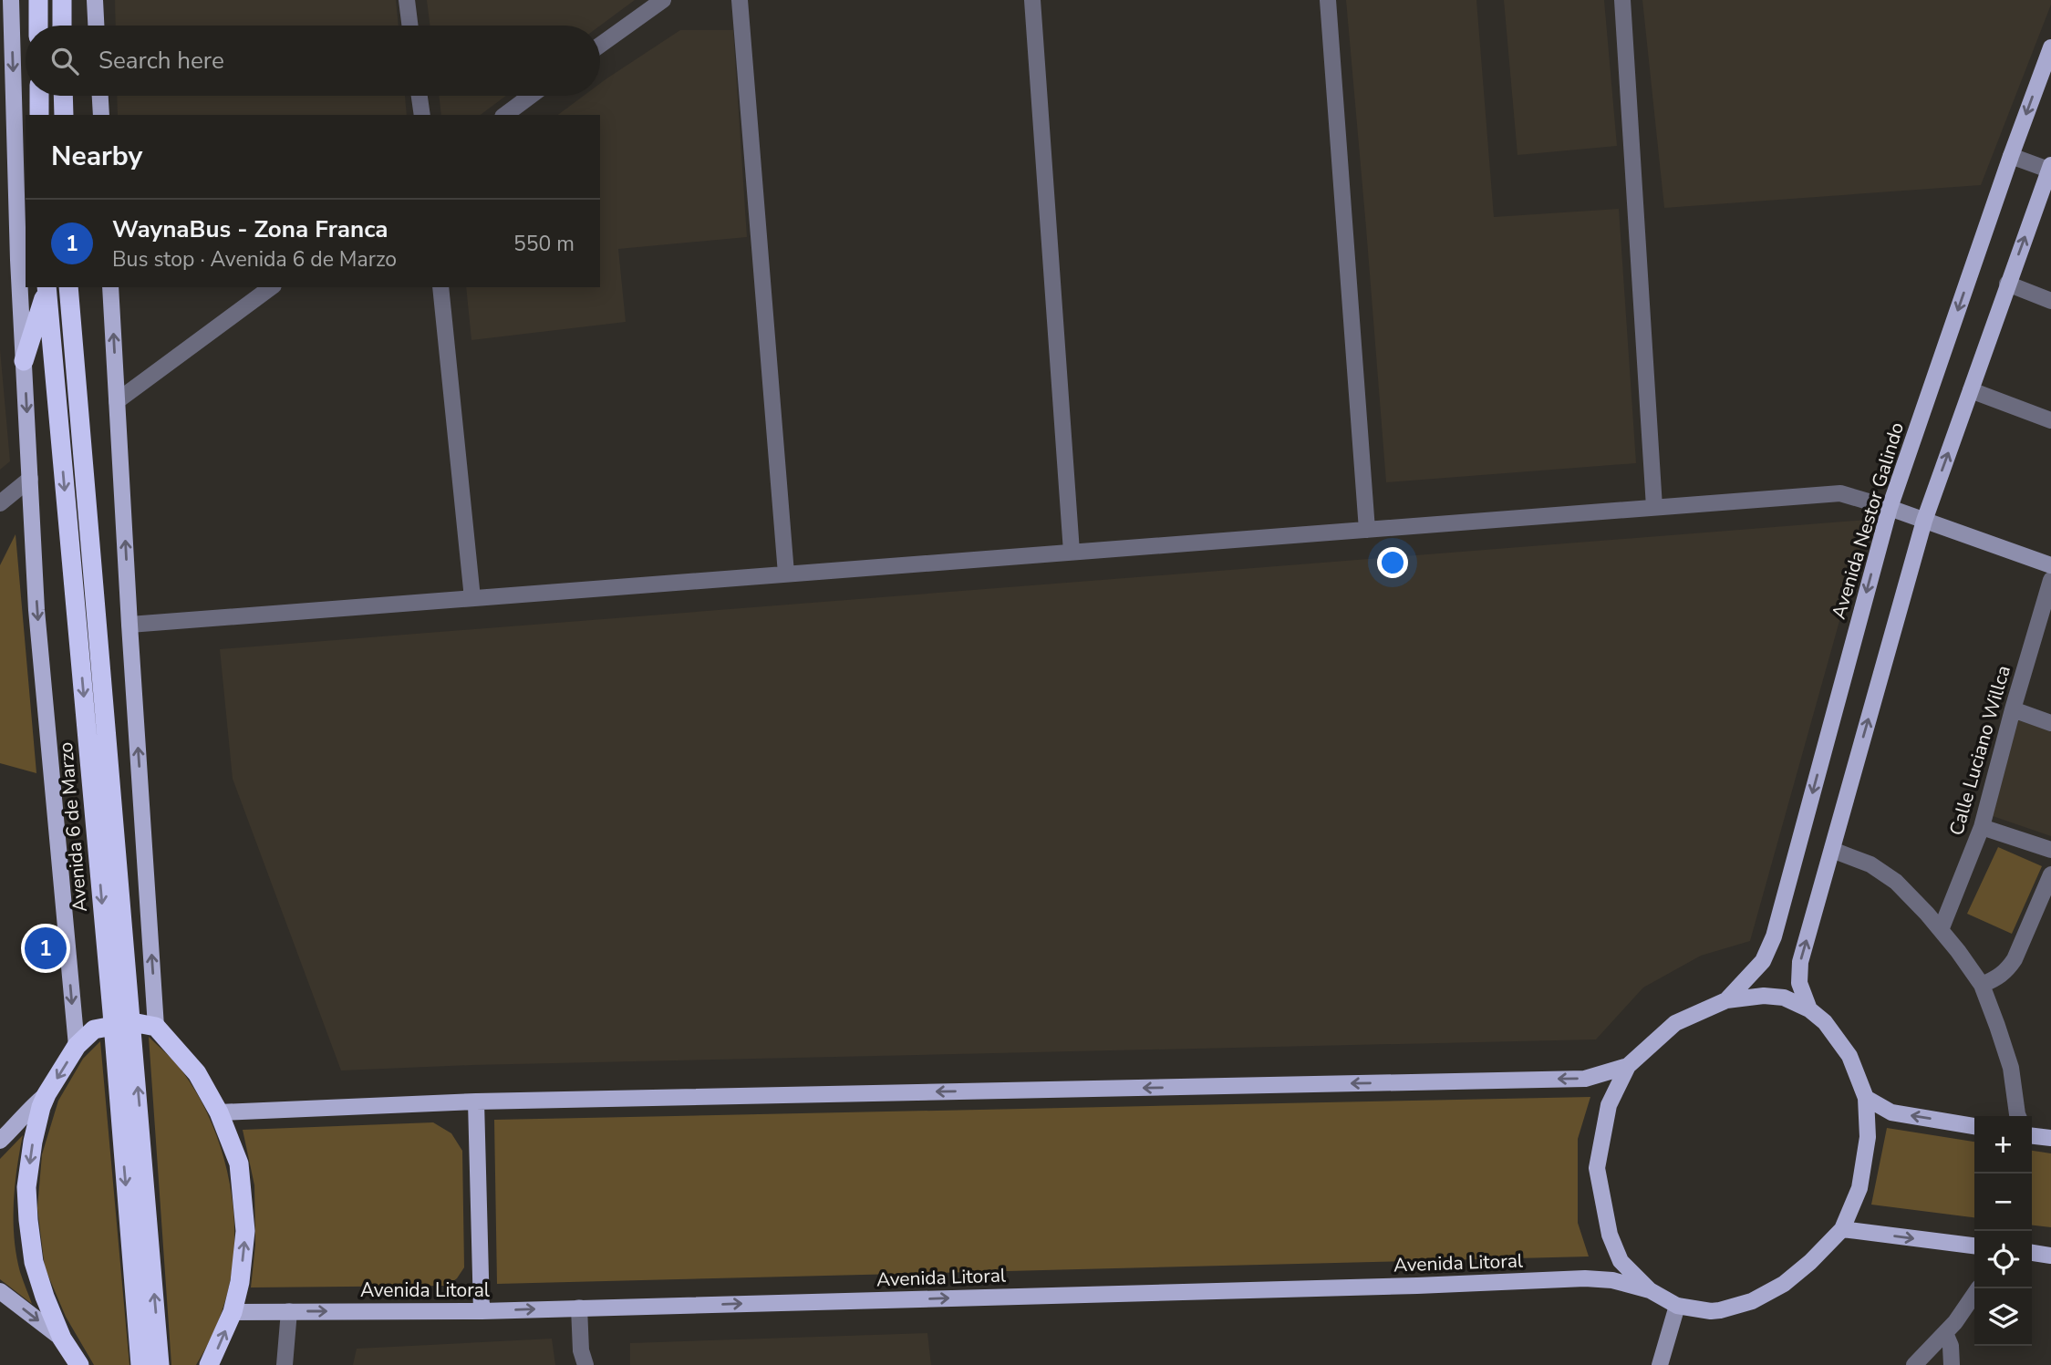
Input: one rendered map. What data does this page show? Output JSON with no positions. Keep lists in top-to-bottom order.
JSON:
{
  "streets": {
    "highway": ["Avenida 6 de Marzo"],
    "main road": ["Avenida Nestor Galindo", "Avenida Litoral"],
    "street": ["Calle Luciano Willca"]
  },
  "one_way": ["Avenida Litoral"],
  "page": {
    "search": "Search here",
    "heading": "Nearby",
    "list": [
      {
        "mark": "1",
        "name": "WaynaBus - Zona Franca",
        "note": "Bus stop · Avenida 6 de Marzo",
        "value": "550 m"
      }
    ],
    "pins": "1",
    "map_buttons": ["+", "−"]
  }
}
